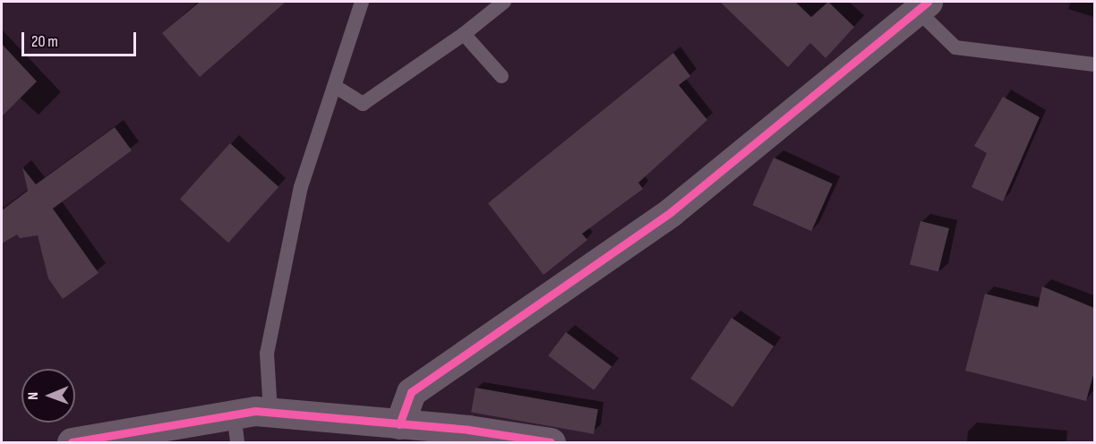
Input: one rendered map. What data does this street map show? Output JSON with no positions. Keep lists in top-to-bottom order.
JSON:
{
  "scale_bar": "20 m",
  "north": "left"
}
